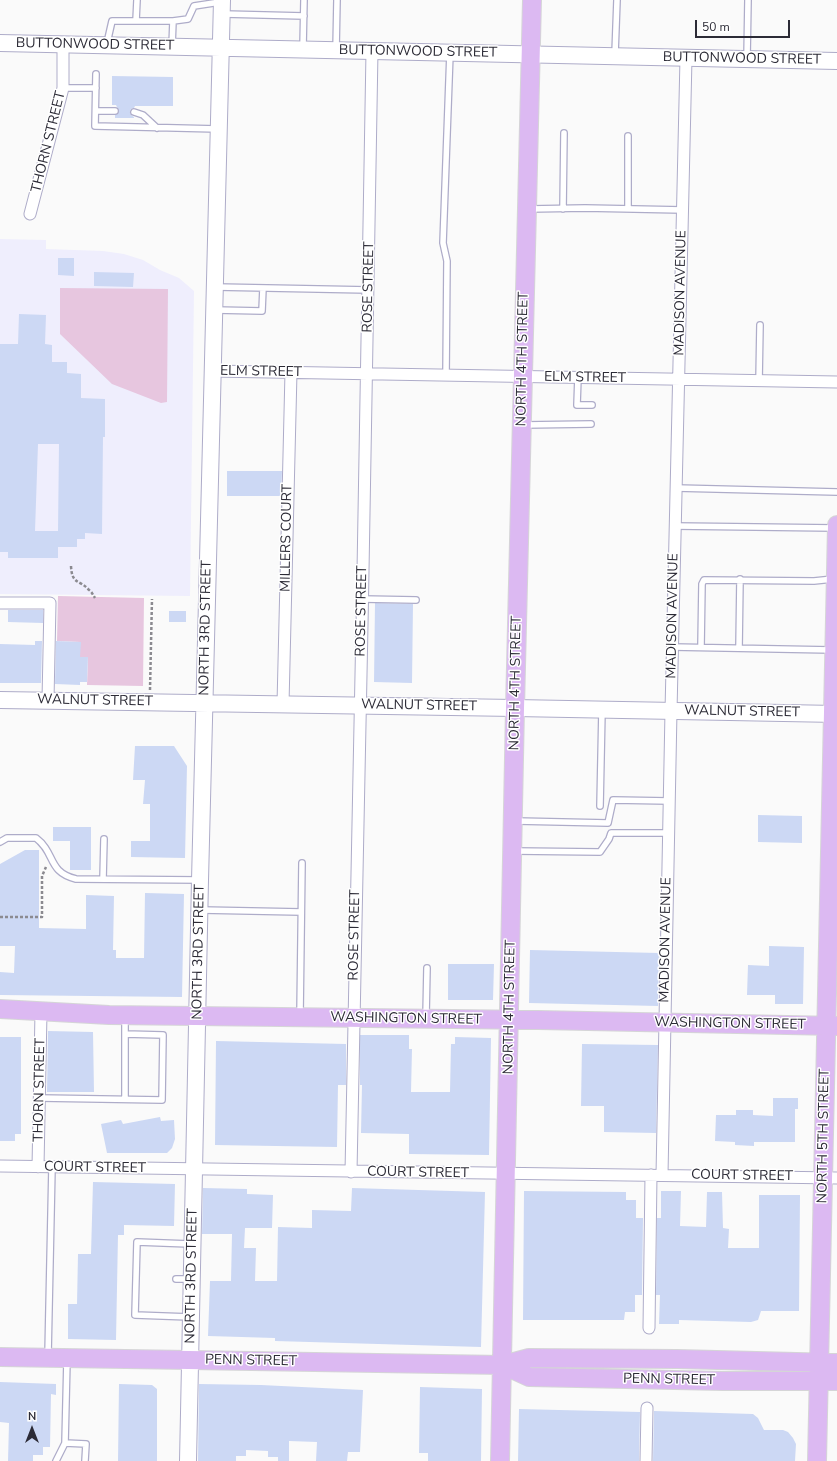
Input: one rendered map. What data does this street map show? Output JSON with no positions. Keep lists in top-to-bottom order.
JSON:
{
  "streets": {
    "main road": [
      "NORTH 4TH STREET",
      "WASHINGTON STREET",
      "NORTH 5TH STREET",
      "PENN STREET"
    ],
    "street": [
      "BUTTONWOOD STREET",
      "THORN STREET",
      "ROSE STREET",
      "MADISON AVENUE",
      "ELM STREET",
      "MILLERS COURT",
      "NORTH 3RD STREET",
      "WALNUT STREET",
      "COURT STREET"
    ]
  },
  "crossings": [
    ["BUTTONWOOD STREET", "THORN STREET"],
    ["BUTTONWOOD STREET", "ROSE STREET"],
    ["BUTTONWOOD STREET", "MADISON AVENUE"],
    ["BUTTONWOOD STREET", "NORTH 4TH STREET"],
    ["BUTTONWOOD STREET", "NORTH 3RD STREET"],
    ["THORN STREET", "WASHINGTON STREET"],
    ["THORN STREET", "COURT STREET"],
    ["ROSE STREET", "ELM STREET"],
    ["ROSE STREET", "WALNUT STREET"],
    ["ROSE STREET", "WASHINGTON STREET"],
    ["ROSE STREET", "COURT STREET"],
    ["MADISON AVENUE", "ELM STREET"],
    ["MADISON AVENUE", "WALNUT STREET"],
    ["MADISON AVENUE", "WASHINGTON STREET"],
    ["MADISON AVENUE", "COURT STREET"],
    ["NORTH 4TH STREET", "ELM STREET"],
    ["NORTH 4TH STREET", "WALNUT STREET"],
    ["NORTH 4TH STREET", "WASHINGTON STREET"],
    ["NORTH 4TH STREET", "COURT STREET"],
    ["NORTH 4TH STREET", "PENN STREET"],
    ["ELM STREET", "MILLERS COURT"],
    ["ELM STREET", "NORTH 3RD STREET"],
    ["MILLERS COURT", "WALNUT STREET"],
    ["NORTH 3RD STREET", "WALNUT STREET"],
    ["NORTH 3RD STREET", "WASHINGTON STREET"],
    ["NORTH 3RD STREET", "COURT STREET"],
    ["NORTH 3RD STREET", "PENN STREET"],
    ["WALNUT STREET", "NORTH 5TH STREET"],
    ["WASHINGTON STREET", "NORTH 5TH STREET"],
    ["NORTH 5TH STREET", "COURT STREET"],
    ["NORTH 5TH STREET", "PENN STREET"]
  ],
  "scale_bar": "50 m",
  "north": "top"
}
